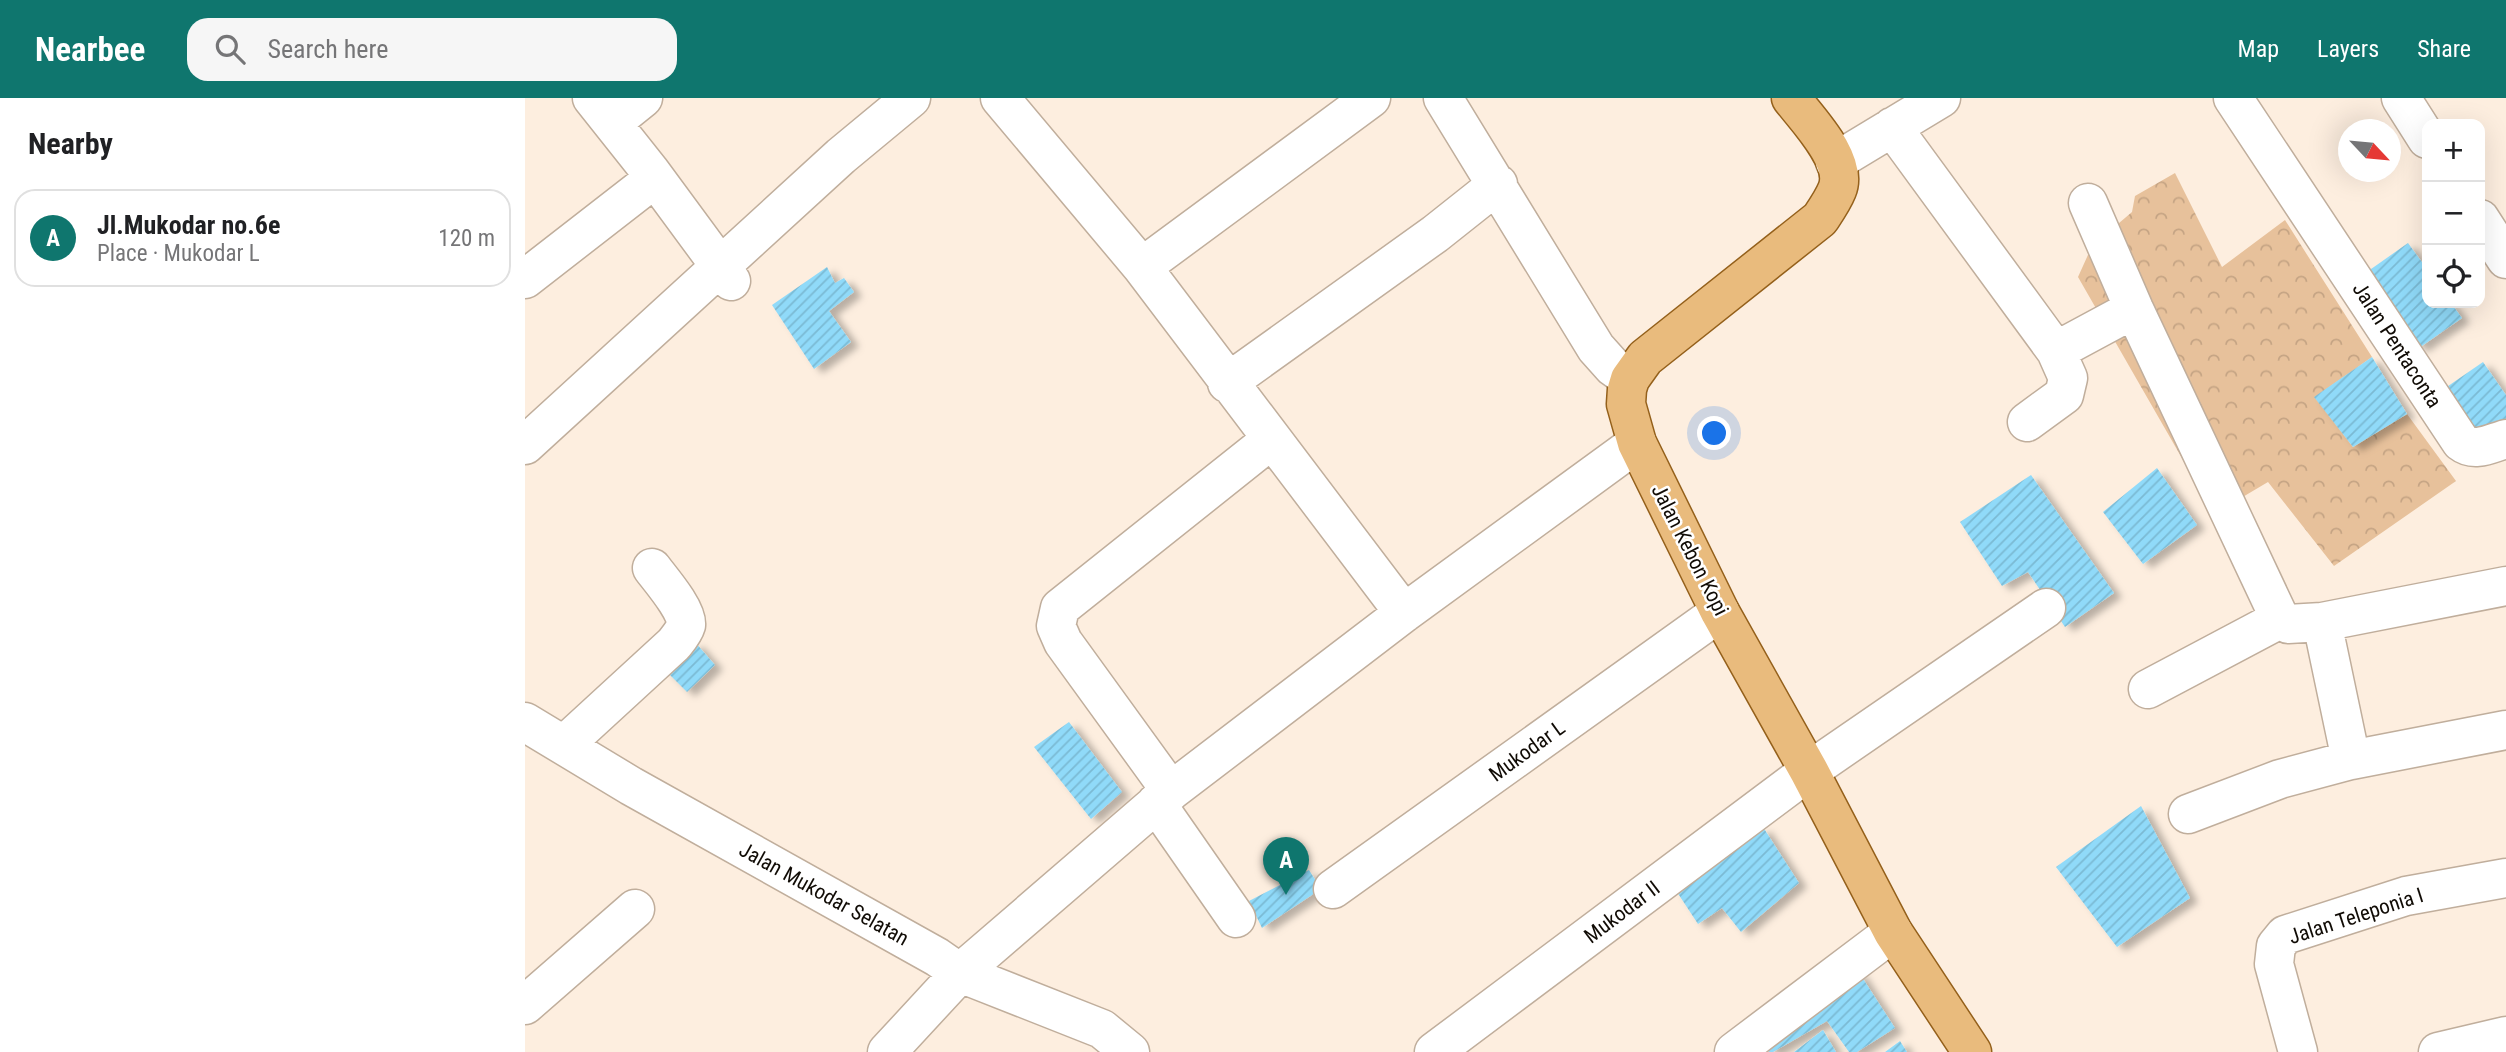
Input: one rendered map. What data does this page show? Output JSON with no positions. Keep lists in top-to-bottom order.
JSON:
{
  "streets": {
    "main road": ["Jalan Kebon Kopi"],
    "street": [
      "Jalan Pentaconta",
      "Mukodar L",
      "Jalan Mukodar Selatan",
      "Mukodar II",
      "Jalan Teleponia I"
    ]
  },
  "crossings": [
    ["Jalan Kebon Kopi", "Mukodar L"],
    ["Jalan Kebon Kopi", "Mukodar II"]
  ],
  "north": "bottom right",
  "page": {
    "header": "Nearbee",
    "search": "Search here",
    "nav": ["Map", "Layers", "Share"],
    "heading": "Nearby",
    "map_buttons": ["+", "−"],
    "list": [
      {
        "mark": "A",
        "name": "Jl.Mukodar no.6e",
        "note": "Place · Mukodar L",
        "value": "120 m"
      }
    ],
    "pins": "A"
  }
}
